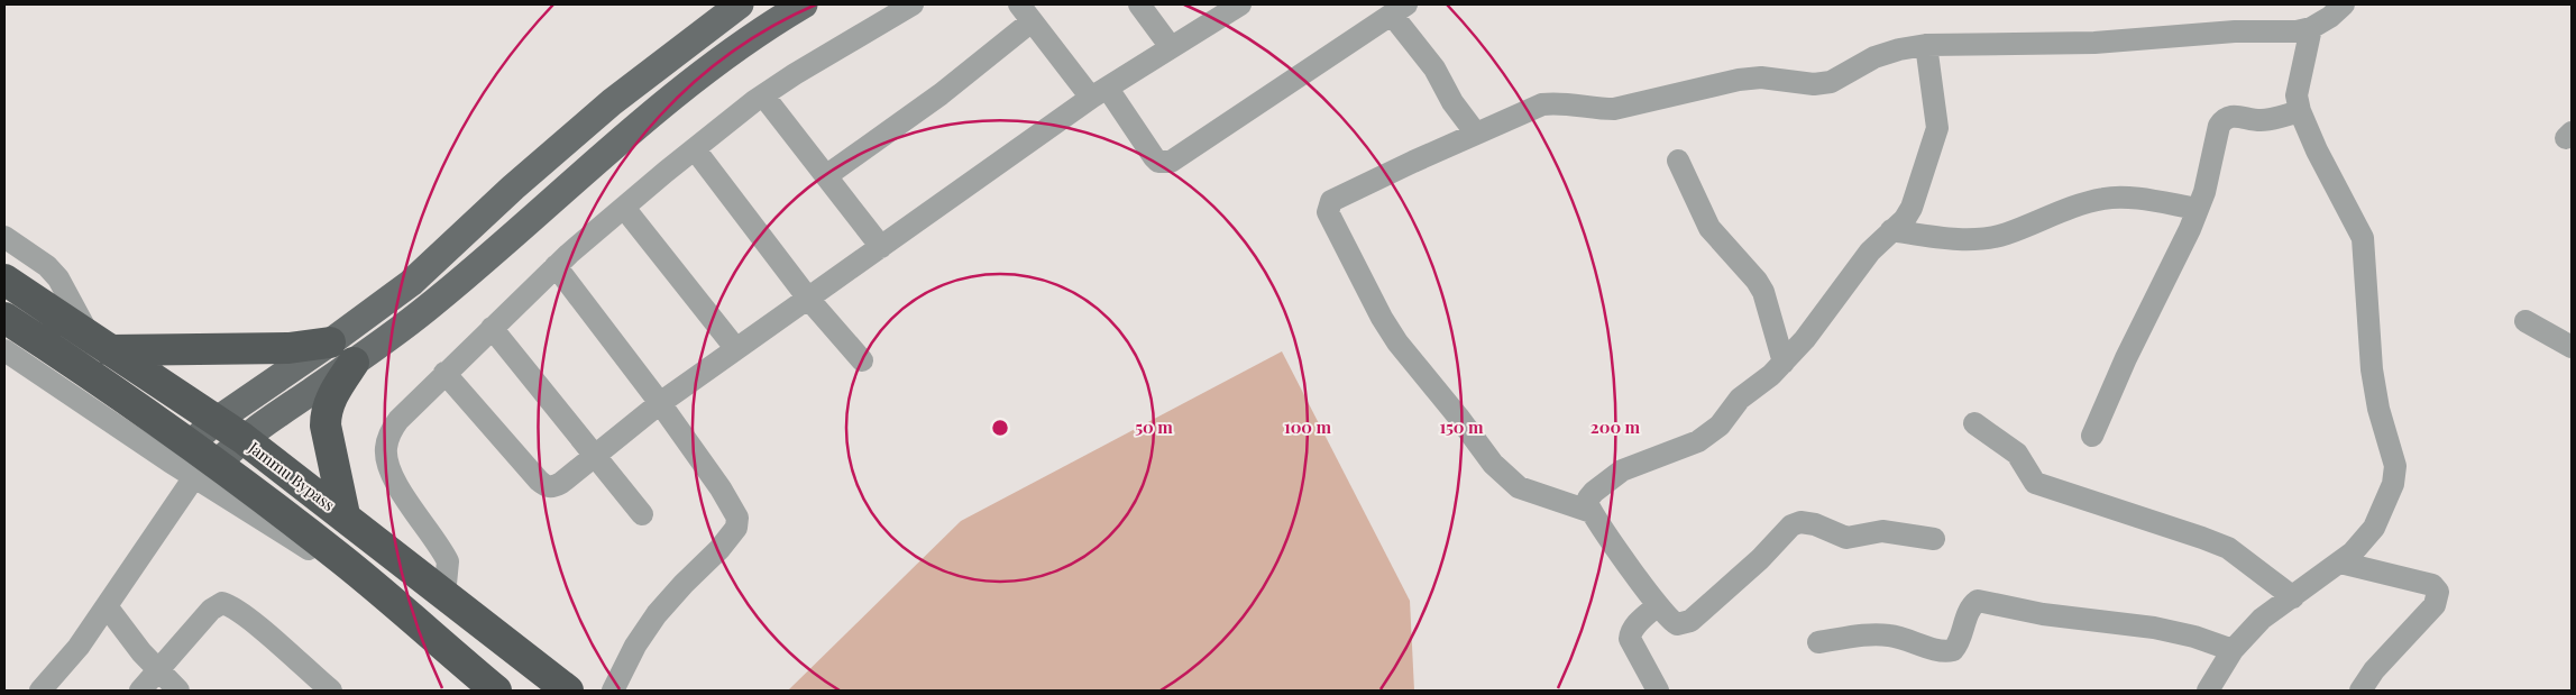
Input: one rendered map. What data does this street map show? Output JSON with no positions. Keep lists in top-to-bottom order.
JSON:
{
  "streets": {
    "highway": ["Jammu Bypass"]
  },
  "rings": [
    "50 m",
    "100 m",
    "150 m",
    "200 m"
  ]
}
